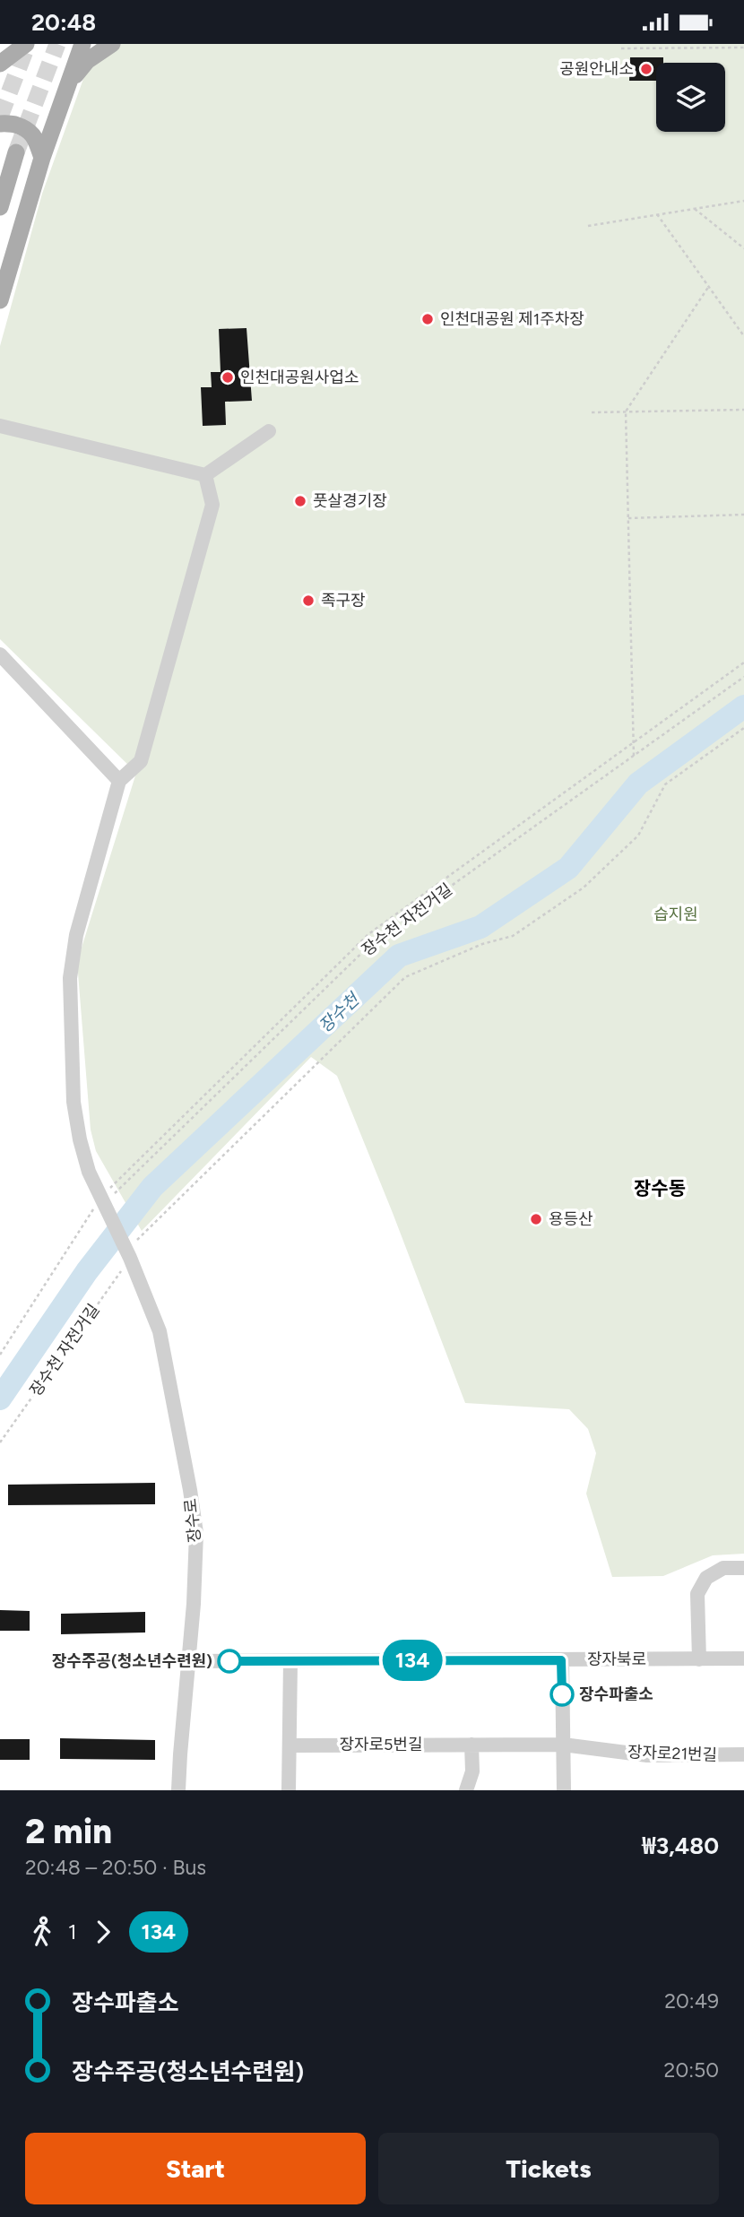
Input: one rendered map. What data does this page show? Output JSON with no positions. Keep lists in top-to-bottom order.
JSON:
{
  "streets": {
    "street": [
      "장수로",
      "장자북로",
      "장자로5번길",
      "장자로21번길"
    ],
    "path": ["장수천 자전거길"]
  },
  "crossings": [
    ["장수천 자전거길", "장수로"],
    ["장수로", "장자북로"],
    ["장자로5번길", "장자로21번길"]
  ],
  "districts": ["장수동"],
  "water": ["장수천"],
  "parks": ["습지원"],
  "places": [
    "공원안내소",
    "인천대공원 제1주차장",
    "인천대공원사업소",
    "풋살경기장",
    "족구장",
    "용등산",
    "장수주공(청소년수련원)",
    "장수파출소"
  ],
  "lines": ["bus line 134"],
  "page": {
    "status": "20:48",
    "on_map": "134",
    "heading": ["2 min", "20:48 – 20:50 · Bus", "₩3,480"],
    "legs": ["1", "134"],
    "list": [
      {
        "name": "장수파출소",
        "value": "20:49"
      },
      {
        "name": "장수주공(청소년수련원)",
        "value": "20:50"
      }
    ],
    "buttons": ["Start", "Tickets"]
  }
}
